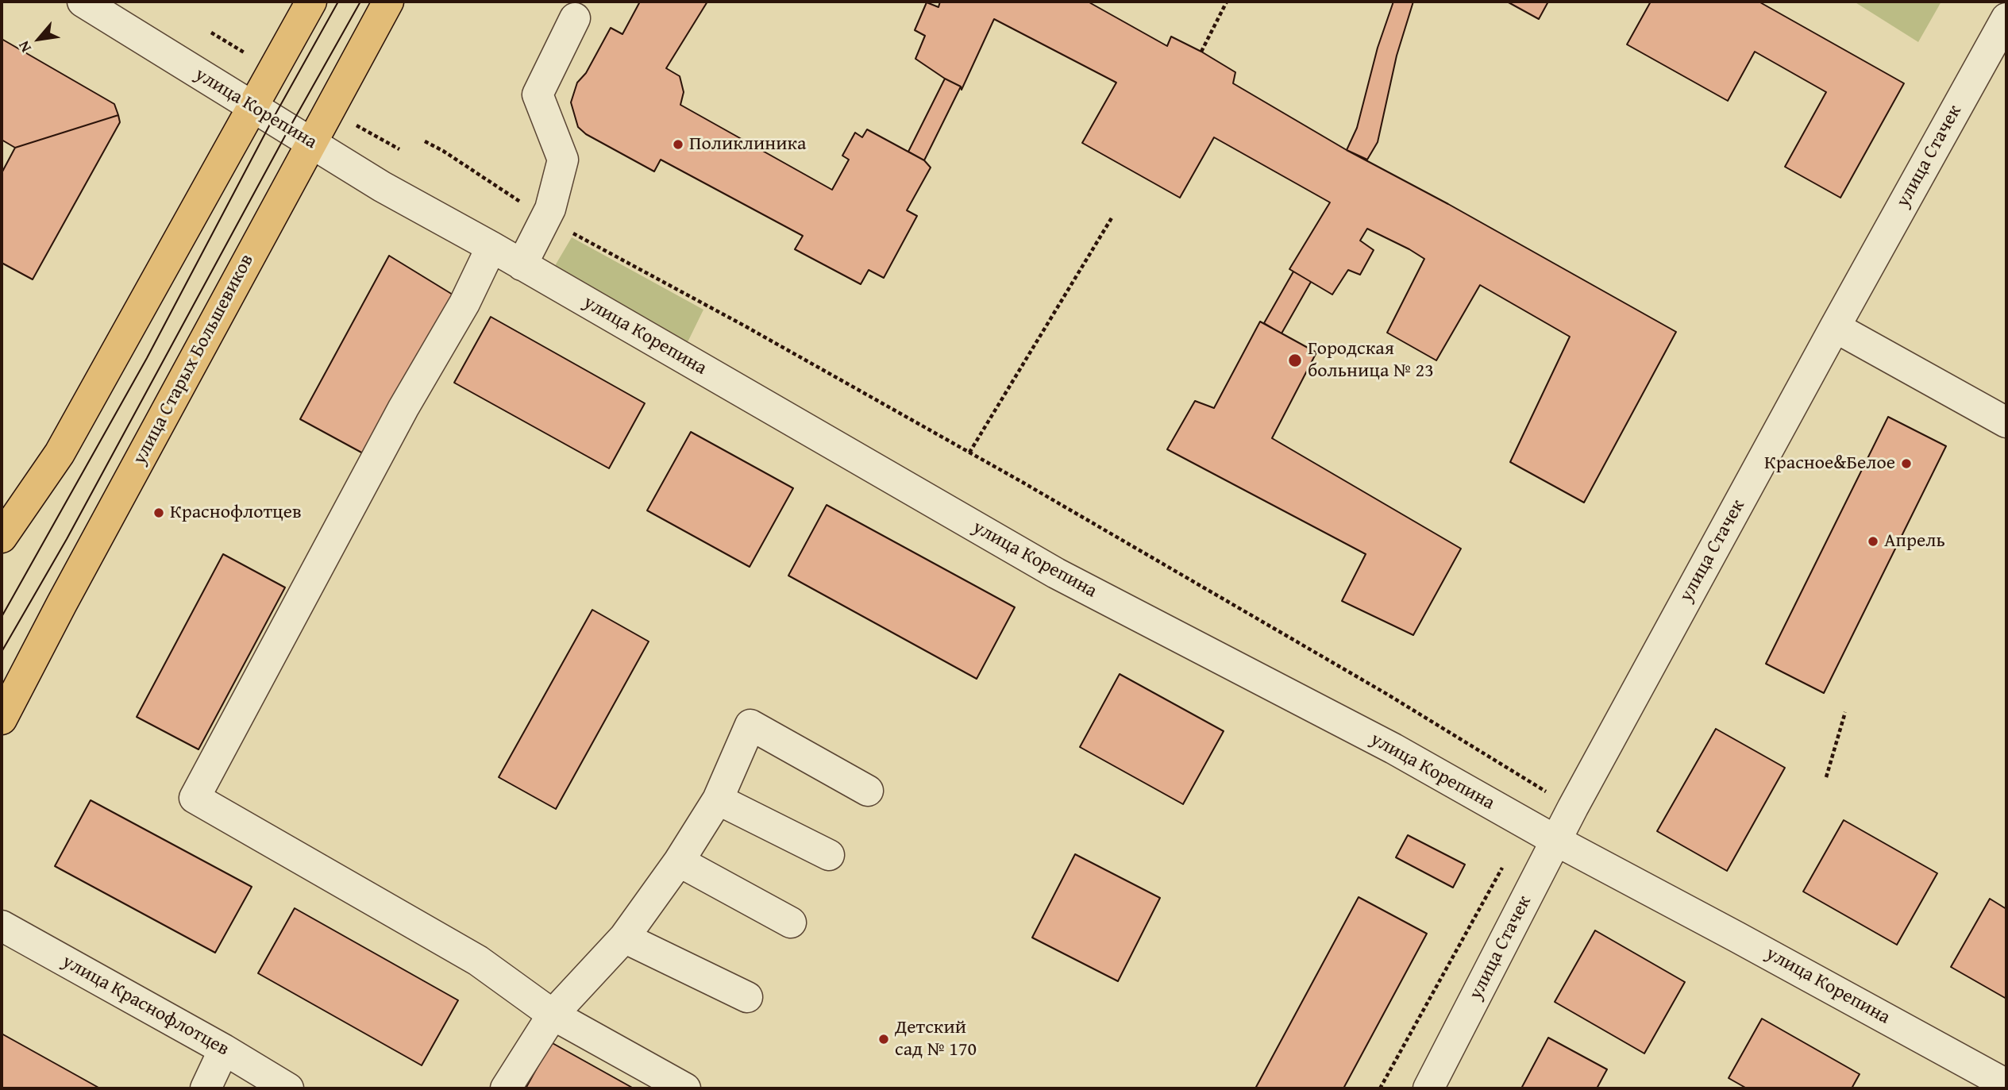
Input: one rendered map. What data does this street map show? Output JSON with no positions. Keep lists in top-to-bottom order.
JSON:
{
  "streets": {
    "main road": ["улица Старых Большевиков"],
    "street": ["улица Корепина", "улица Стачек", "улица Краснофлотцев"]
  },
  "crossings": [
    ["улица Корепина", "улица Стачек"],
    ["улица Корепина", "улица Старых Большевиков"]
  ],
  "places": [
    "Поликлиника",
    "Городская больница № 23",
    "Красное&Белое",
    "Краснофлотцев",
    "Апрель",
    "Детский сад № 170"
  ],
  "north": "bottom left"
}
